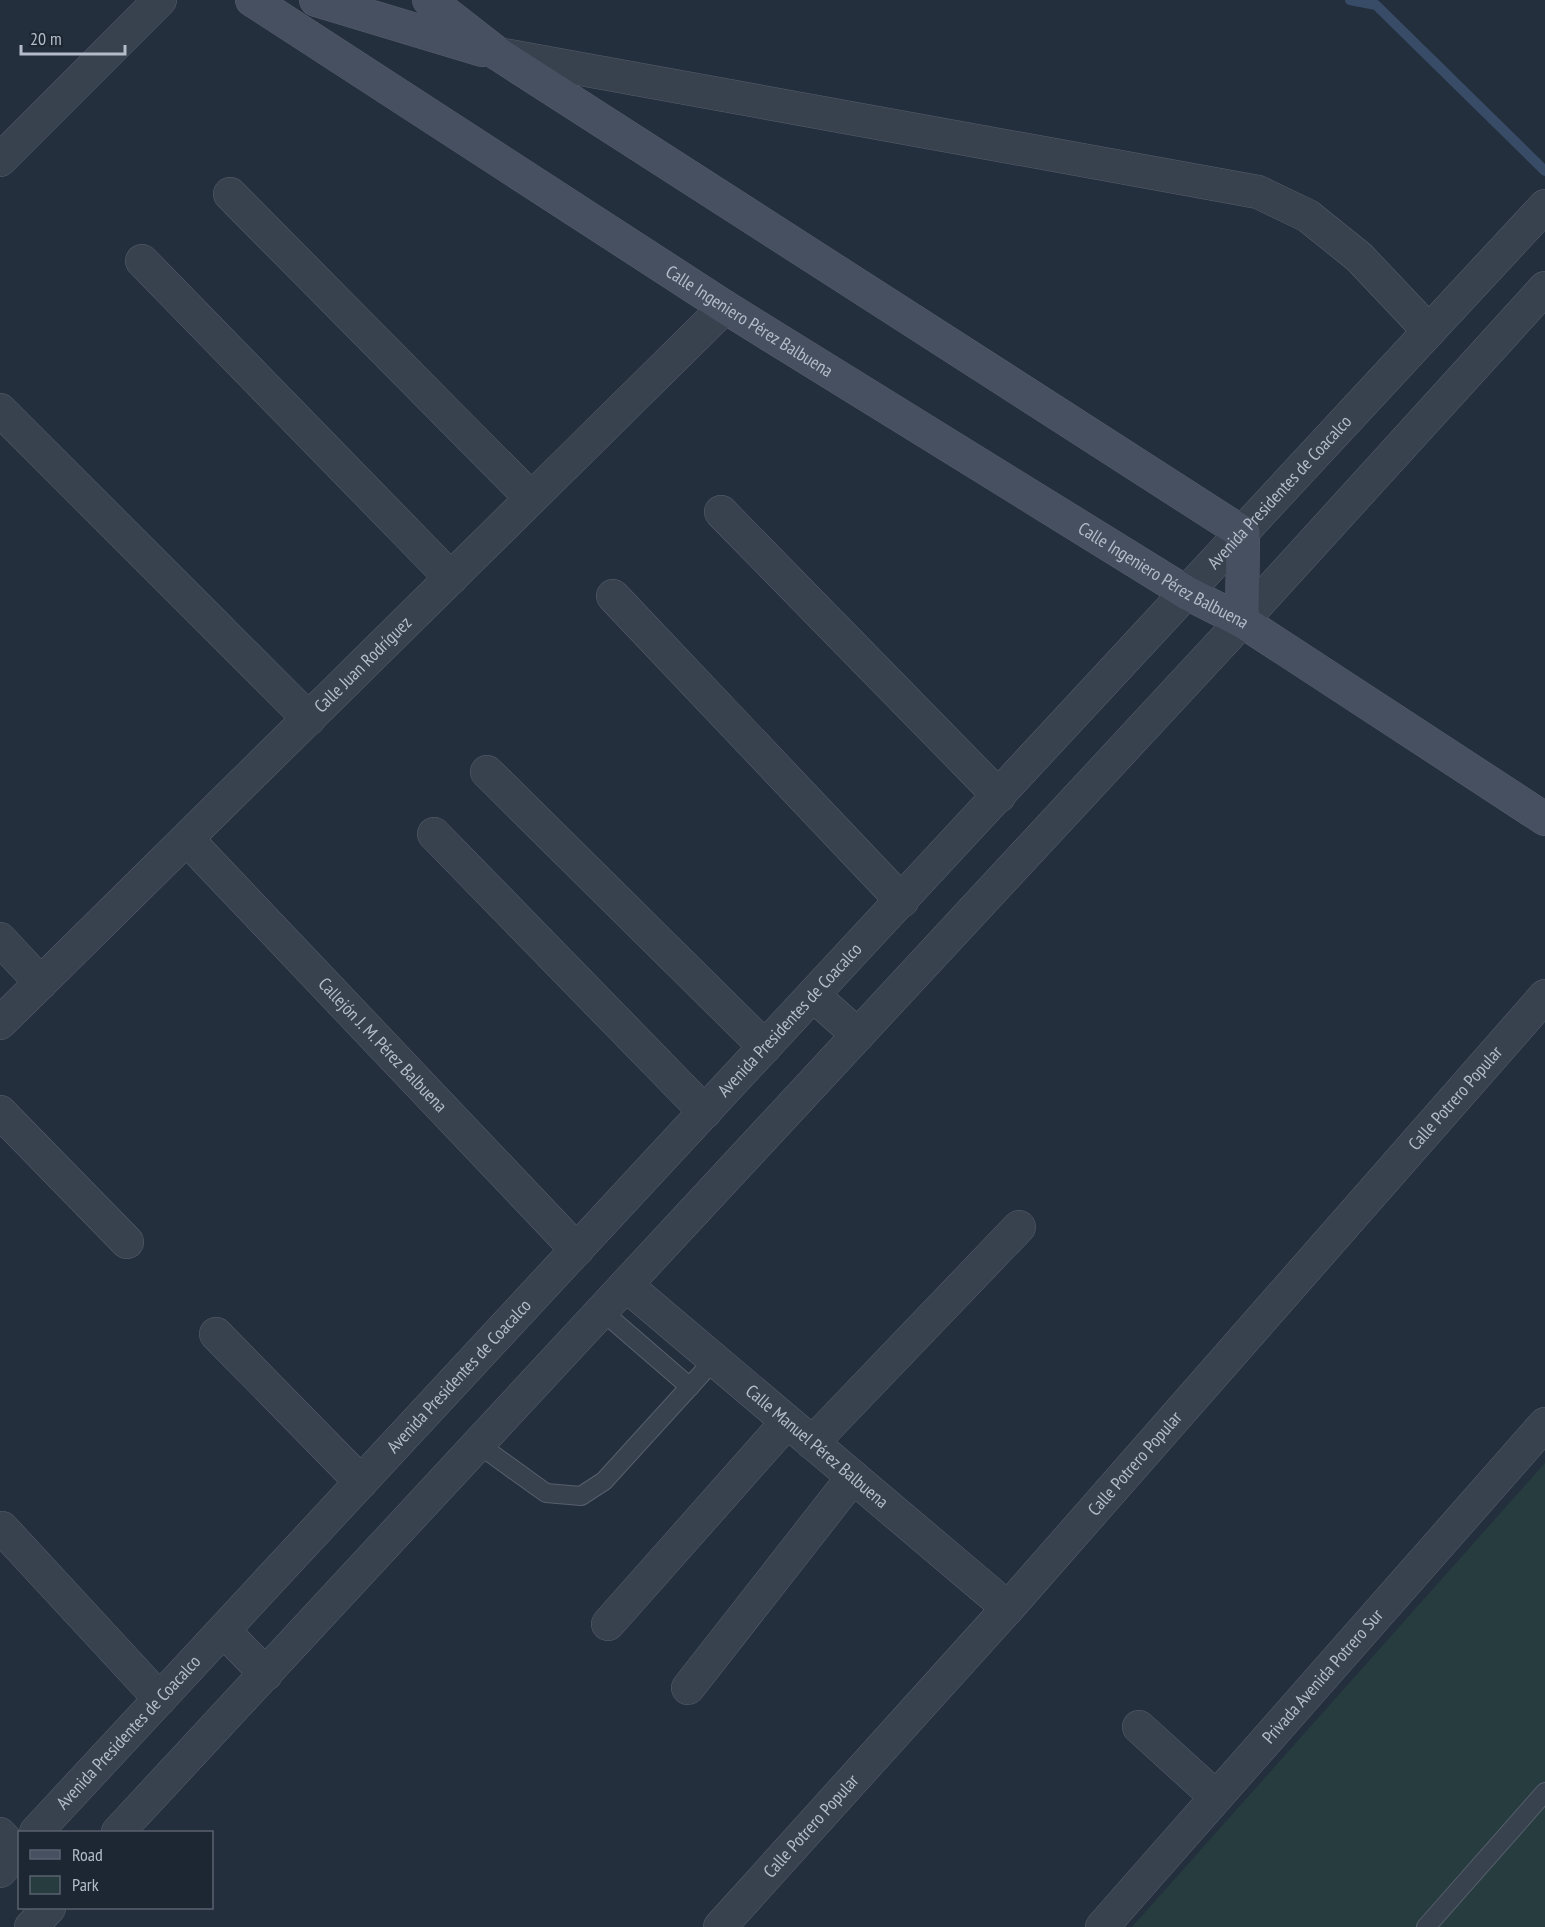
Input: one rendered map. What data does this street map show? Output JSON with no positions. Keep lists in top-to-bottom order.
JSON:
{
  "streets": {
    "main road": ["Calle Ingeniero Pérez Balbuena"],
    "street": [
      "Avenida Presidentes de Coacalco",
      "Calle Juan Rodríguez",
      "Callejón J. M. Pérez Balbuena",
      "Calle Potrero Popular",
      "Calle Manuel Pérez Balbuena",
      "Privada Avenida Potrero Sur"
    ]
  },
  "crossings": [
    ["Calle Ingeniero Pérez Balbuena", "Avenida Presidentes de Coacalco"],
    ["Calle Ingeniero Pérez Balbuena", "Calle Juan Rodríguez"],
    ["Avenida Presidentes de Coacalco", "Callejón J. M. Pérez Balbuena"],
    ["Calle Juan Rodríguez", "Callejón J. M. Pérez Balbuena"],
    ["Calle Potrero Popular", "Calle Manuel Pérez Balbuena"]
  ],
  "legend": ["Road", "Park"],
  "scale_bar": "20 m"
}
